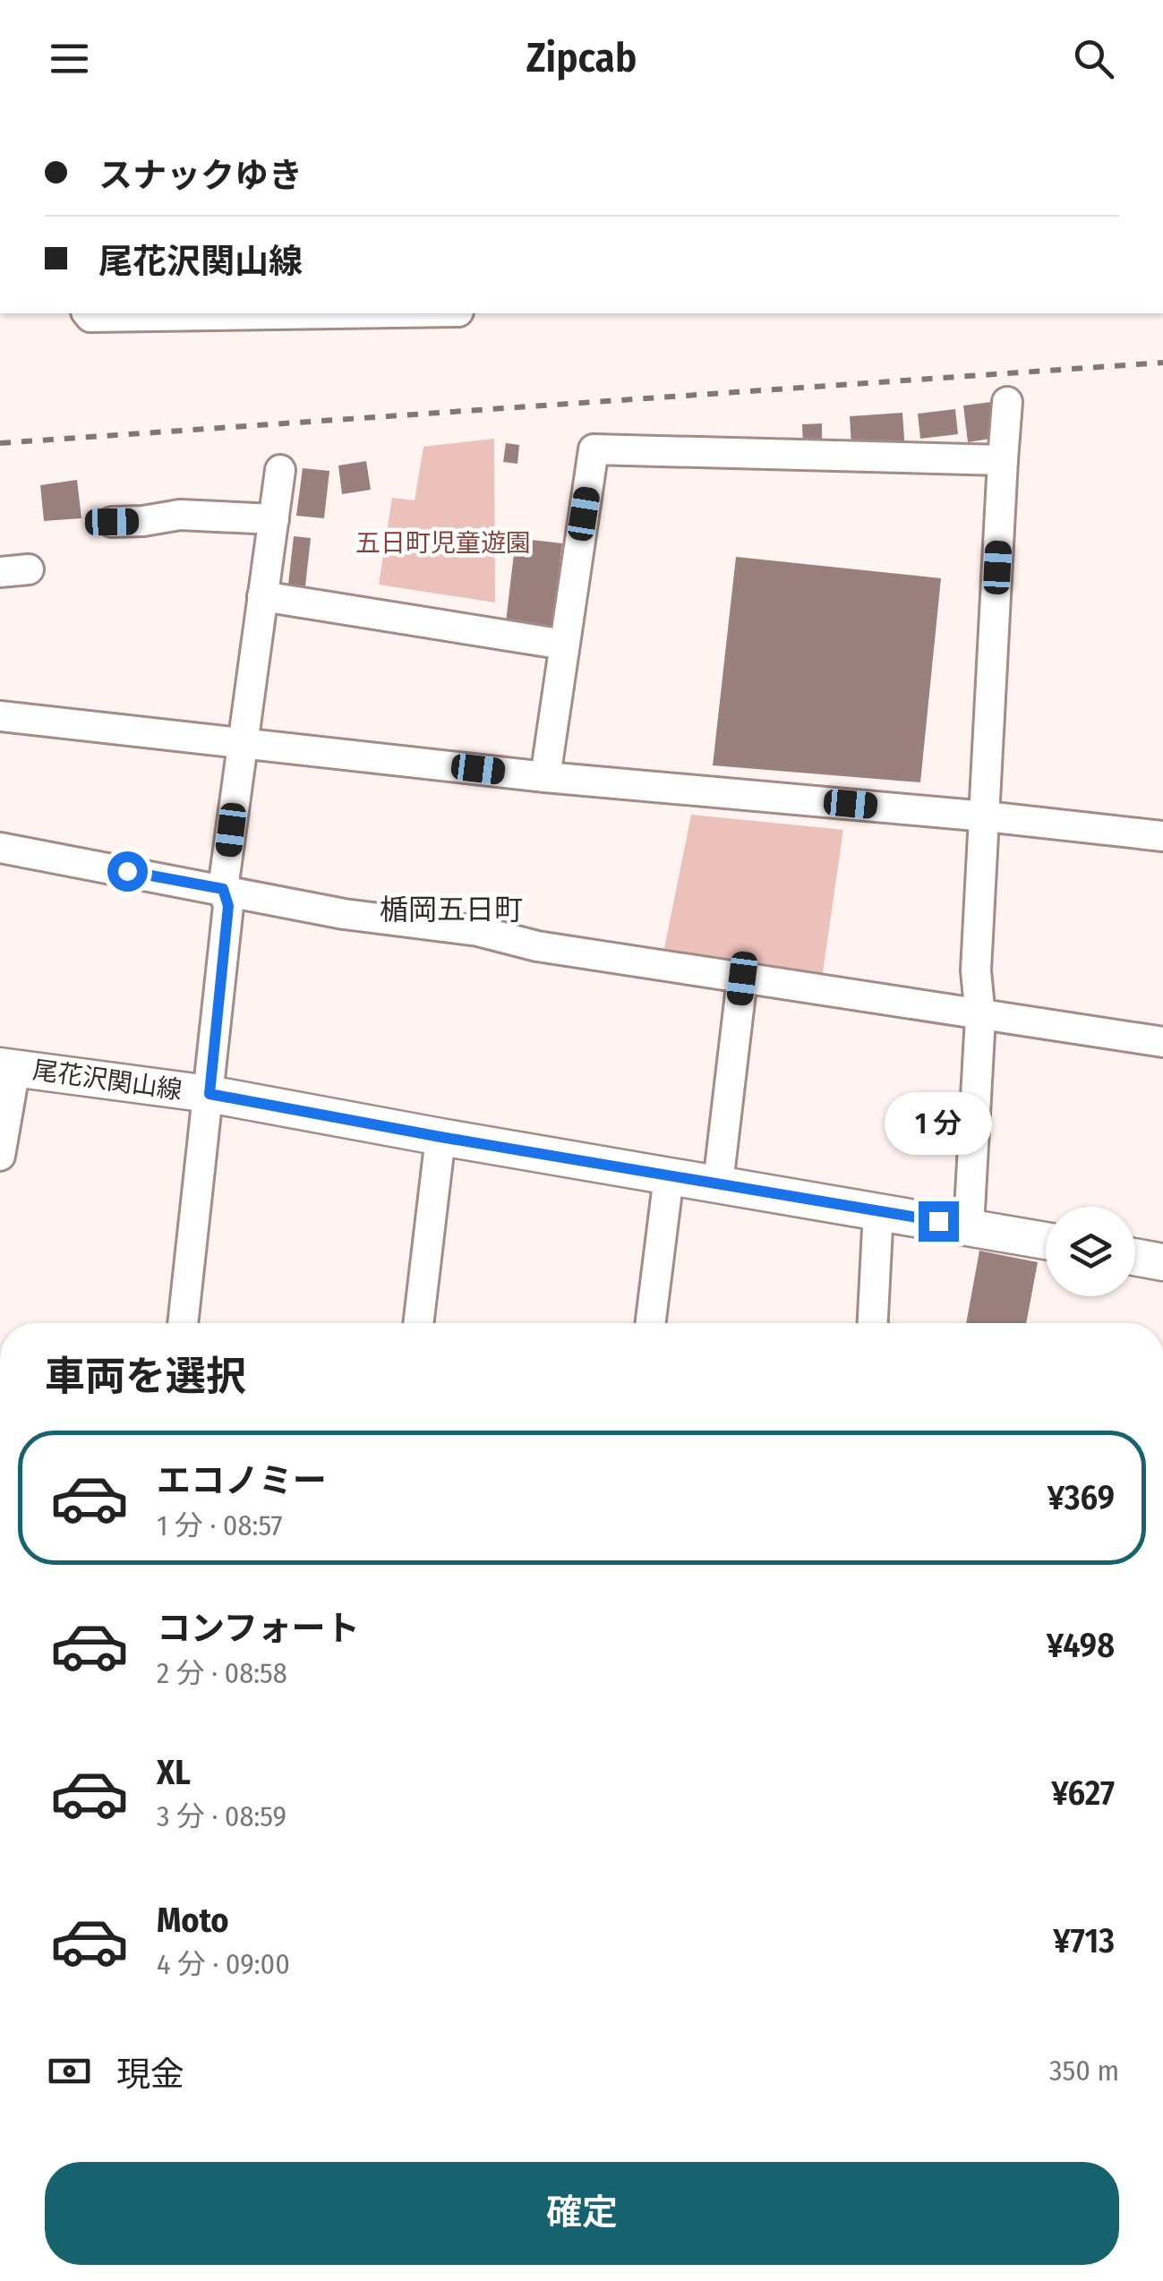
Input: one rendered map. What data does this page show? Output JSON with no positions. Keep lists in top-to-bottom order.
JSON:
{
  "streets": {
    "main road": ["尾花沢関山線"]
  },
  "districts": ["楯岡五日町"],
  "parks": ["五日町児童遊園"],
  "page": {
    "header": "Zipcab",
    "banner": ["スナックゆき", "尾花沢関山線"],
    "bubble": "1 分",
    "heading": "車両を選択",
    "list": [
      {
        "name": "エコノミー",
        "note": "1 分 · 08:57",
        "value": "¥369"
      },
      {
        "name": "コンフォート",
        "note": "2 分 · 08:58",
        "value": "¥498"
      },
      {
        "name": "XL",
        "note": "3 分 · 08:59",
        "value": "¥627"
      },
      {
        "name": "Moto",
        "note": "4 分 · 09:00",
        "value": "¥713"
      }
    ],
    "pay": ["現金", "350 m"],
    "buttons": "確定"
  }
}
